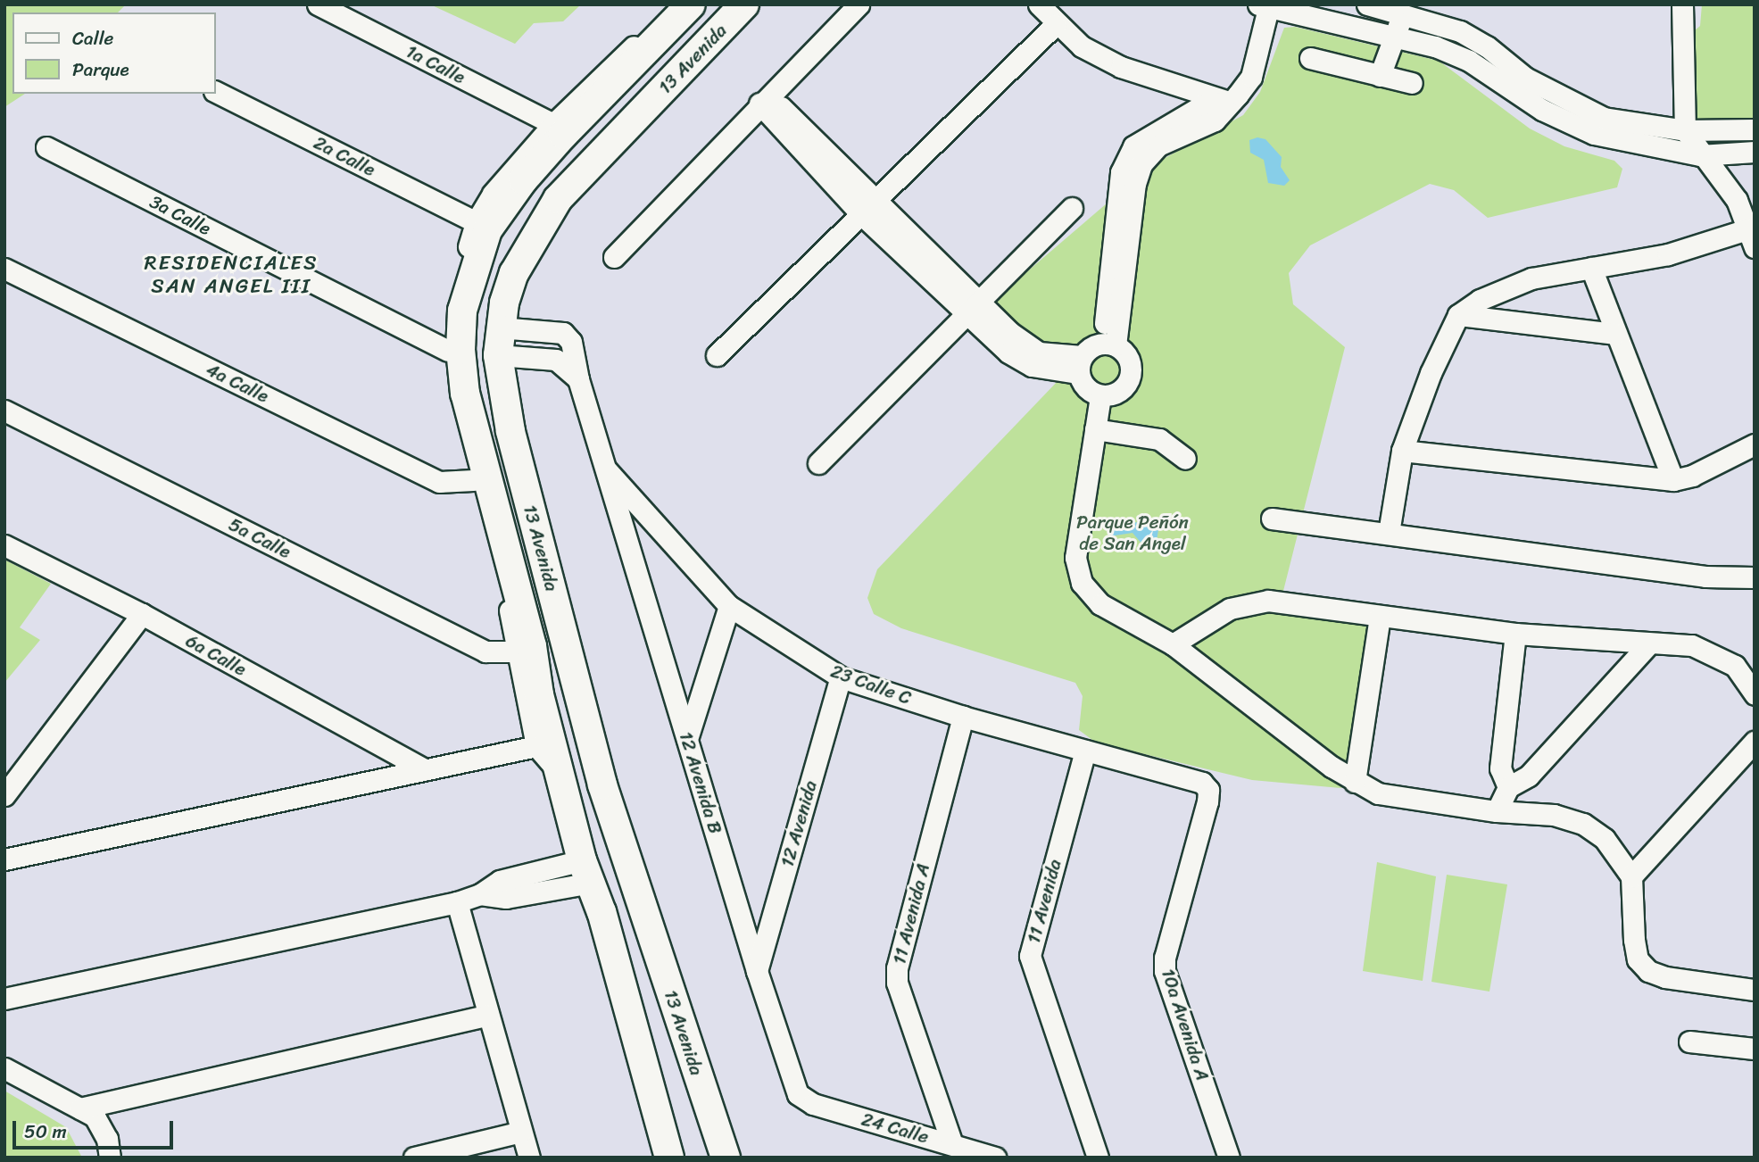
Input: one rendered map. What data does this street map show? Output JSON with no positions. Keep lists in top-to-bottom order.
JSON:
{
  "streets": {
    "street": [
      "13 Avenida",
      "1a Calle",
      "2a Calle",
      "3a Calle",
      "4a Calle",
      "5a Calle",
      "6a Calle",
      "23 Calle C",
      "12 Avenida B",
      "12 Avenida",
      "11 Avenida",
      "11 Avenida A",
      "10a Avenida A",
      "24 Calle"
    ]
  },
  "crossings": [
    ["13 Avenida", "5a Calle"],
    ["13 Avenida", "12 Avenida B"],
    ["23 Calle C", "12 Avenida B"],
    ["23 Calle C", "12 Avenida"],
    ["23 Calle C", "11 Avenida"],
    ["23 Calle C", "11 Avenida A"],
    ["23 Calle C", "10a Avenida A"],
    ["12 Avenida B", "12 Avenida"],
    ["12 Avenida B", "24 Calle"],
    ["11 Avenida A", "24 Calle"]
  ],
  "districts": ["RESIDENCIALES SAN ANGEL III"],
  "parks": ["Parque Peñón de San Angel"],
  "legend": ["Calle", "Parque"],
  "scale_bar": "50 m"
}
